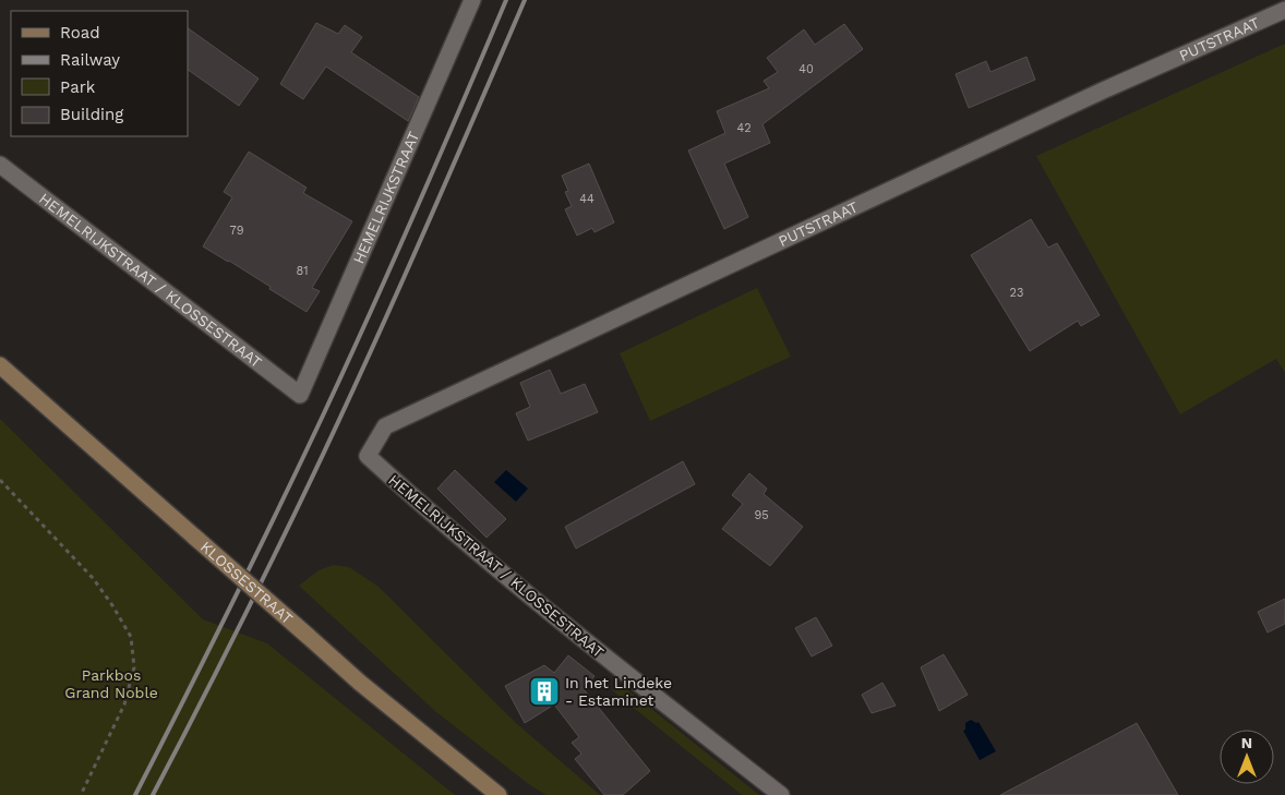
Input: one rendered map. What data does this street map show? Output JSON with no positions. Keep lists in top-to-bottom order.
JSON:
{
  "streets": {
    "street": [
      "PUTSTRAAT",
      "HEMELRIJKSTRAAT",
      "HEMELRIJKSTRAAT / KLOSSESTRAAT",
      "KLOSSESTRAAT"
    ]
  },
  "crossings": [
    ["PUTSTRAAT", "HEMELRIJKSTRAAT / KLOSSESTRAAT"],
    ["HEMELRIJKSTRAAT", "HEMELRIJKSTRAAT / KLOSSESTRAAT"]
  ],
  "parks": ["Parkbos Grand Noble"],
  "places": {
    "building": ["In het Lindeke - Estaminet"]
  },
  "house_numbers": [
    "40",
    "42",
    "44",
    "79",
    "81",
    "23",
    "95"
  ],
  "legend": [
    "Road",
    "Railway",
    "Park",
    "Building"
  ],
  "north": "top"
}
